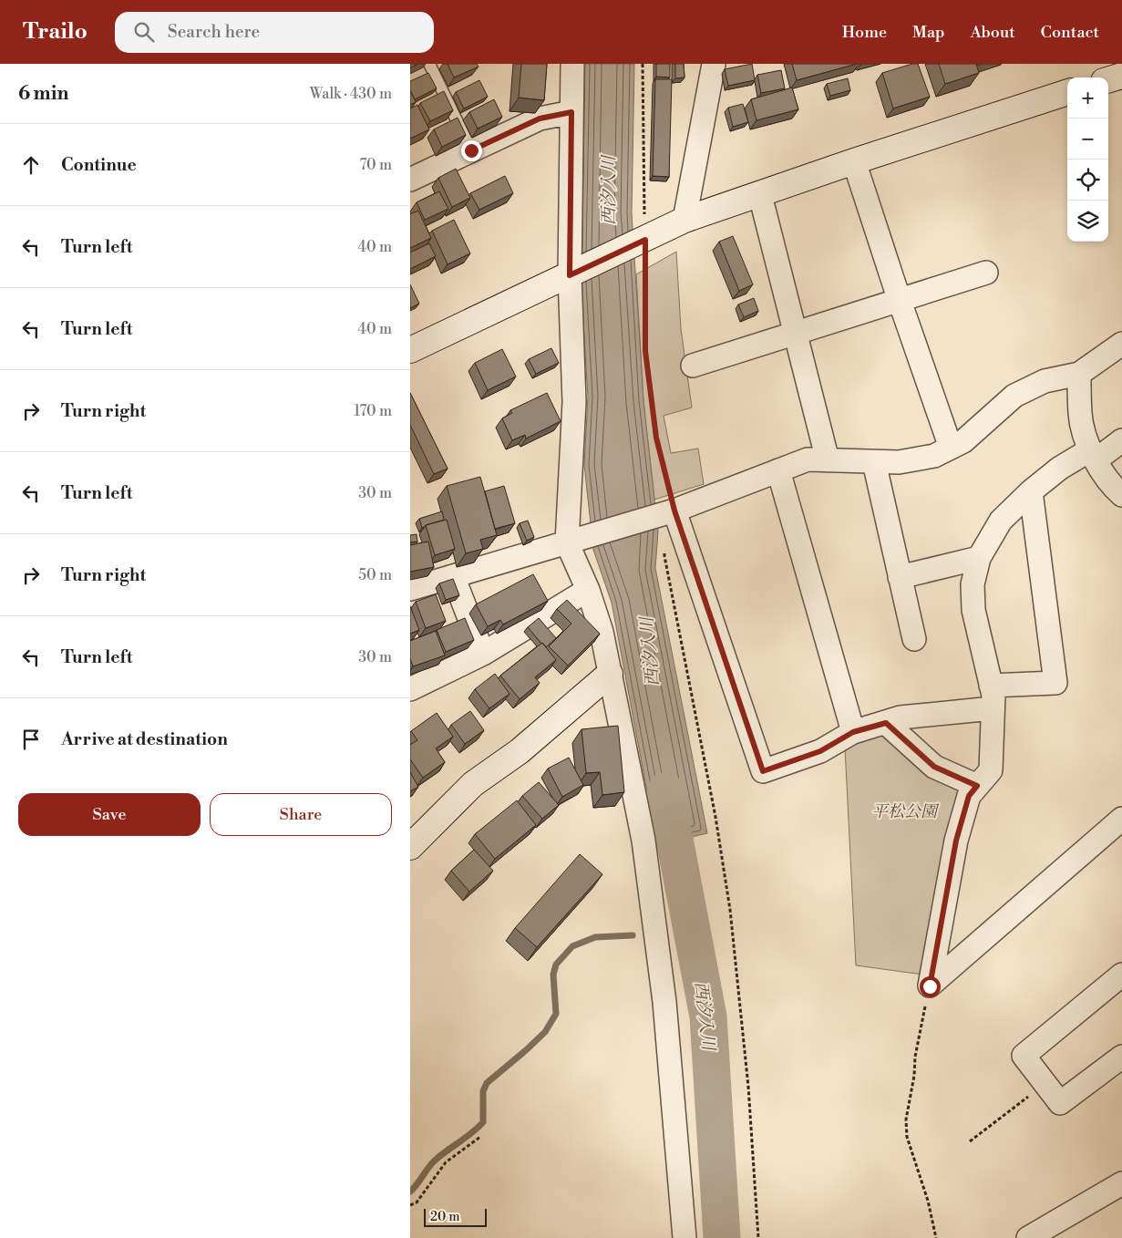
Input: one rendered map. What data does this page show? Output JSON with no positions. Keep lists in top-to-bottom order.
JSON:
{
  "water": ["西汐入川"],
  "parks": ["平松公園"],
  "scale_bar": "20 m",
  "page": {
    "header": "Trailo",
    "search": "Search here",
    "nav": [
      "Home",
      "Map",
      "About",
      "Contact"
    ],
    "heading": ["6 min", "Walk · 430 m"],
    "map_buttons": ["+", "−"],
    "list": [
      ["Continue", "70 m"],
      ["Turn left", "40 m"],
      ["Turn left", "40 m"],
      ["Turn right", "170 m"],
      ["Turn left", "30 m"],
      ["Turn right", "50 m"],
      ["Turn left", "30 m"],
      "Arrive at destination"
    ],
    "buttons": ["Save", "Share"],
    "scale": "20 m"
  }
}
